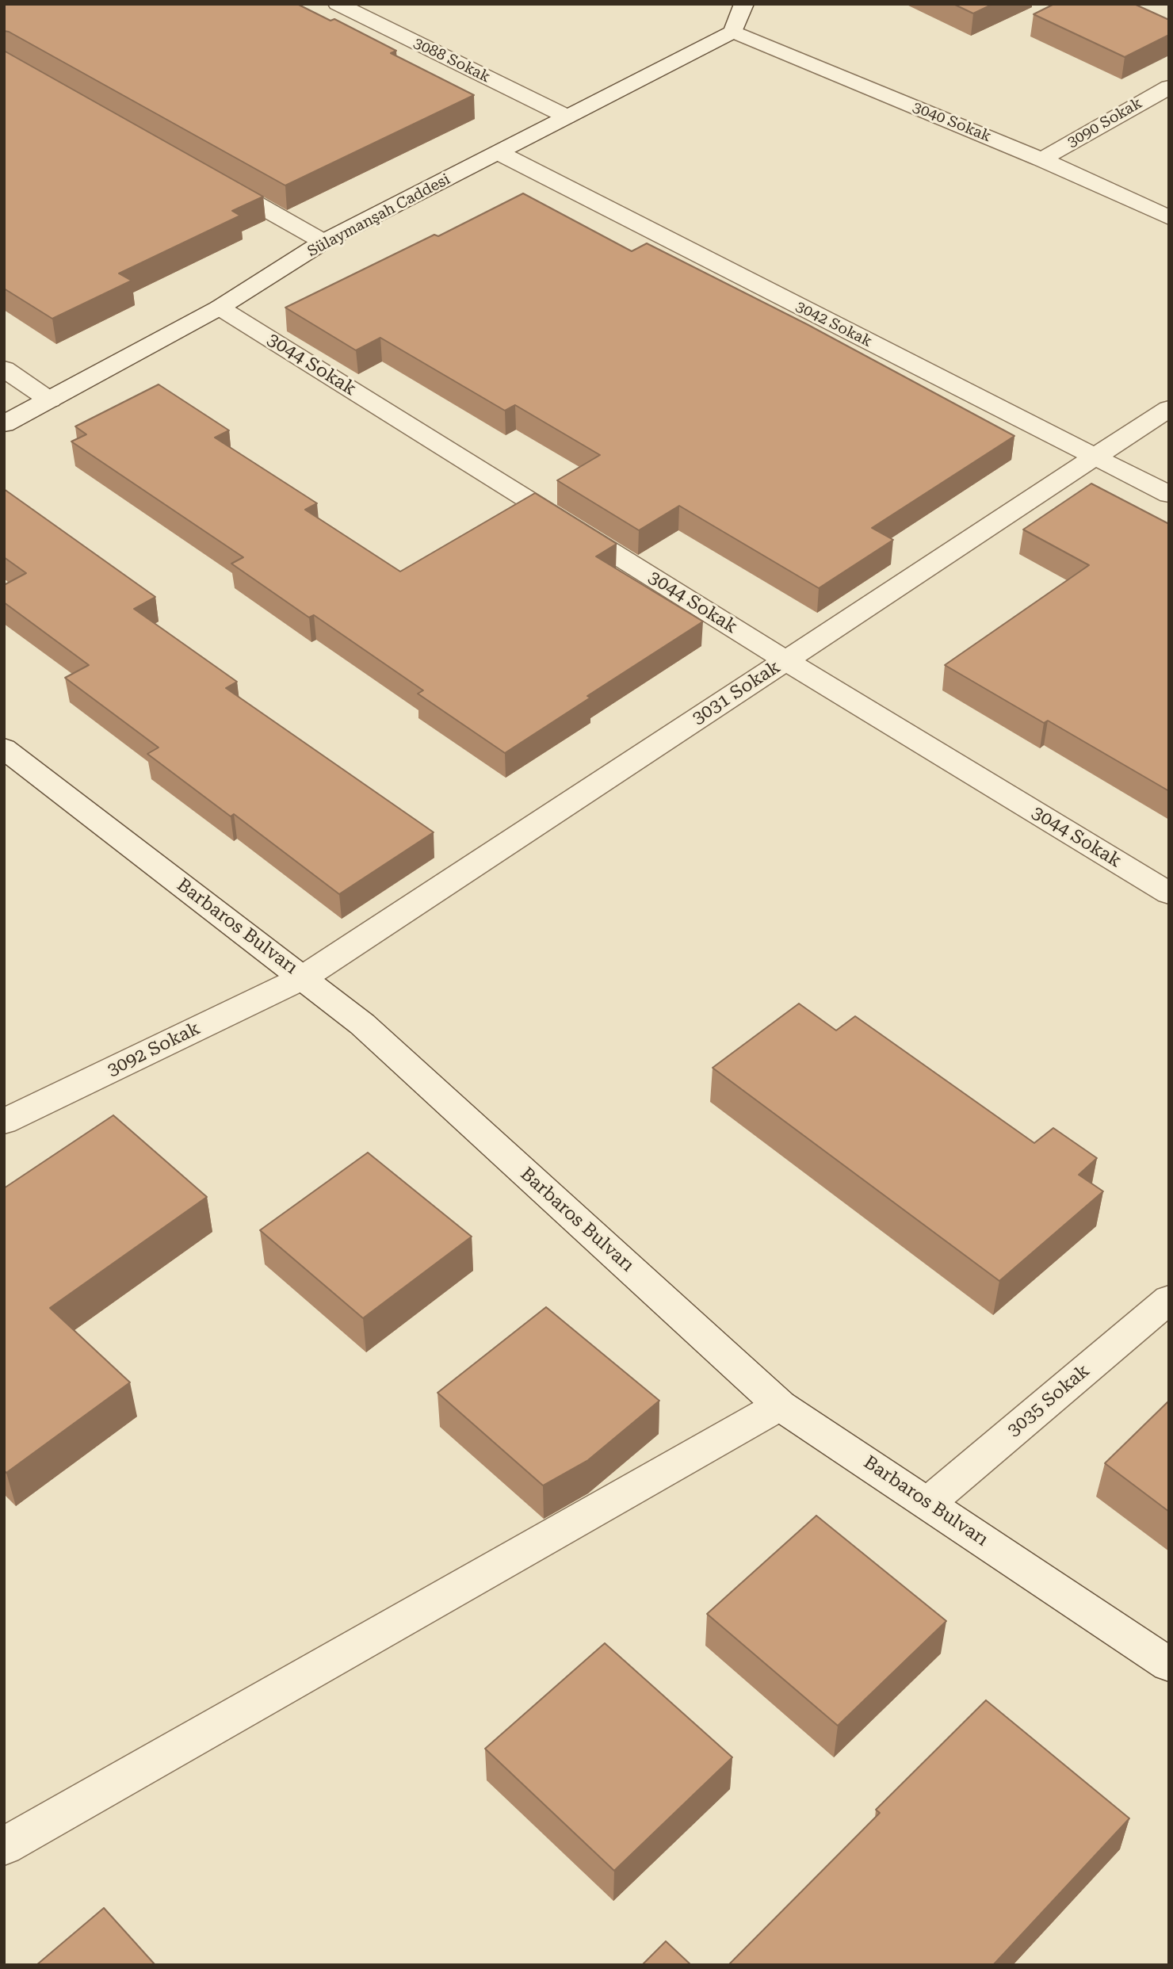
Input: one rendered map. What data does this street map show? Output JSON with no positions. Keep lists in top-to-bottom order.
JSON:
{
  "streets": {
    "street": [
      "3088 Sokak",
      "3040 Sokak",
      "3090 Sokak",
      "Sülaymanşah Caddesi",
      "3042 Sokak",
      "3044 Sokak",
      "3031 Sokak",
      "Barbaros Bulvarı",
      "3092 Sokak",
      "3035 Sokak"
    ]
  },
  "crossings": [
    ["3088 Sokak", "Sülaymanşah Caddesi"],
    ["3040 Sokak", "3090 Sokak"],
    ["3040 Sokak", "Sülaymanşah Caddesi"],
    ["Sülaymanşah Caddesi", "3042 Sokak"],
    ["Sülaymanşah Caddesi", "3044 Sokak"],
    ["3042 Sokak", "3031 Sokak"],
    ["3044 Sokak", "3031 Sokak"],
    ["3031 Sokak", "Barbaros Bulvarı"],
    ["3031 Sokak", "3092 Sokak"],
    ["Barbaros Bulvarı", "3092 Sokak"],
    ["Barbaros Bulvarı", "3035 Sokak"]
  ]
}
